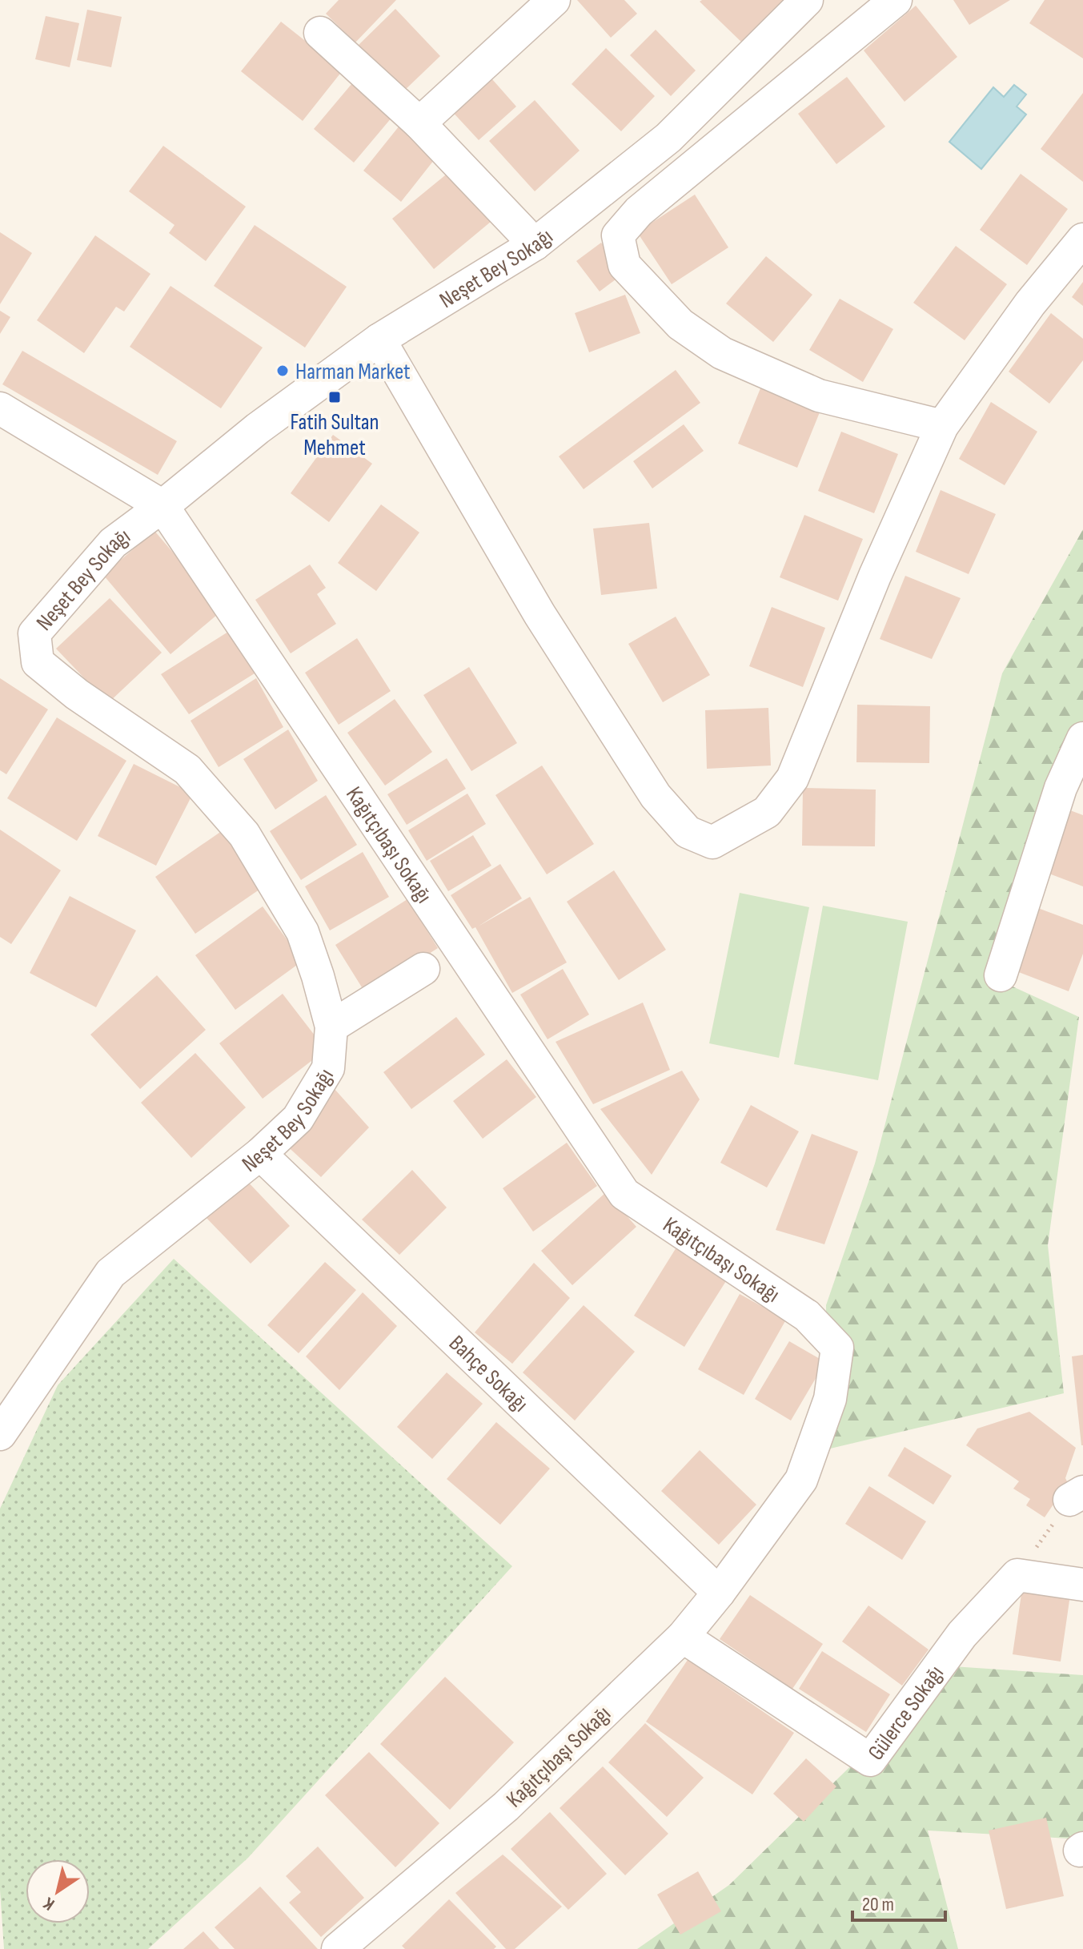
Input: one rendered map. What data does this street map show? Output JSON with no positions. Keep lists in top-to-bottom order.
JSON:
{
  "streets": {
    "street": [
      "Neşet Bey Sokağı",
      "Kağıtçıbaşı Sokağı",
      "Bahçe Sokağı",
      "Gülerce Sokağı"
    ]
  },
  "crossings": [
    ["Neşet Bey Sokağı", "Kağıtçıbaşı Sokağı"],
    ["Neşet Bey Sokağı", "Bahçe Sokağı"],
    ["Kağıtçıbaşı Sokağı", "Bahçe Sokağı"],
    ["Kağıtçıbaşı Sokağı", "Gülerce Sokağı"]
  ],
  "places": {
    "other": ["Harman Market"],
    "transit": ["Fatih Sultan Mehmet"]
  },
  "scale_bar": "20 m",
  "north": "bottom left"
}
